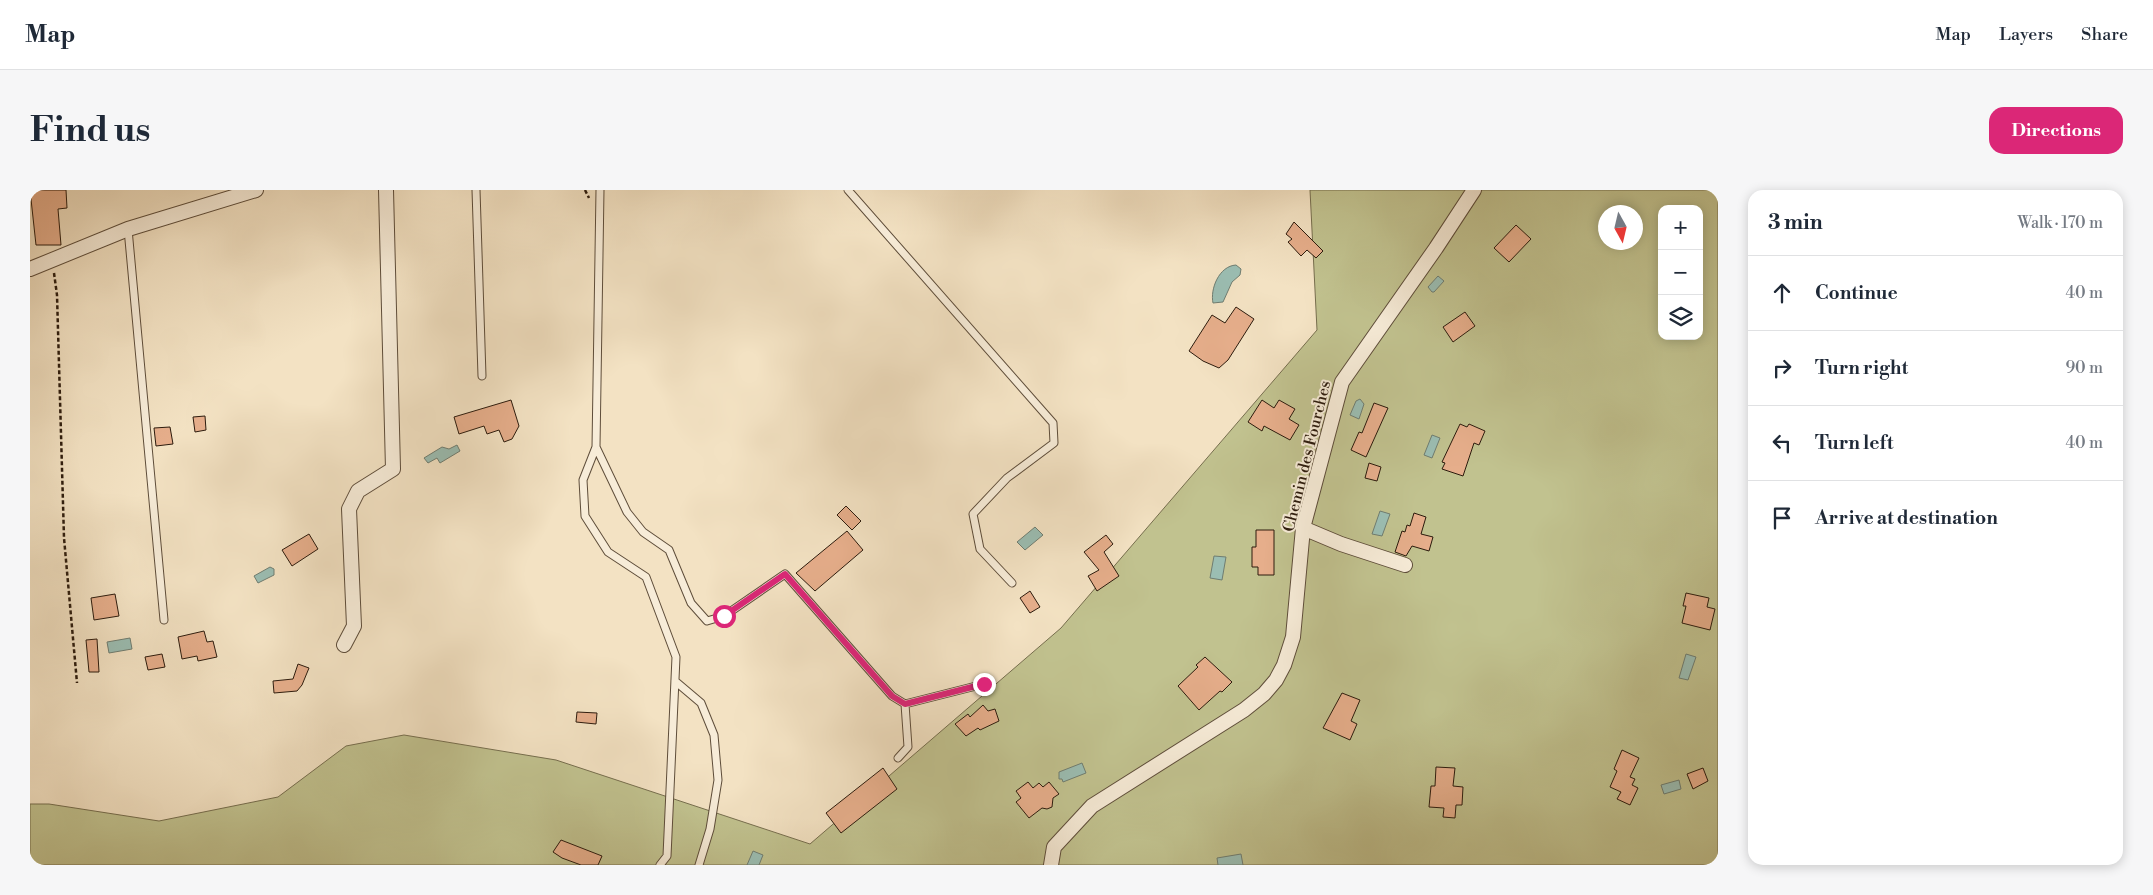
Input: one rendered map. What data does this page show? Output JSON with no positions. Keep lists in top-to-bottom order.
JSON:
{
  "streets": {
    "street": ["Chemin des Fourches"]
  },
  "north": "bottom",
  "page": {
    "header": "Map",
    "nav": ["Map", "Layers", "Share"],
    "buttons": "Directions",
    "title": "Find us",
    "heading": ["3 min", "Walk · 170 m"],
    "map_buttons": ["+", "−"],
    "list": [
      ["Continue", "40 m"],
      ["Turn right", "90 m"],
      ["Turn left", "40 m"],
      "Arrive at destination"
    ]
  }
}
